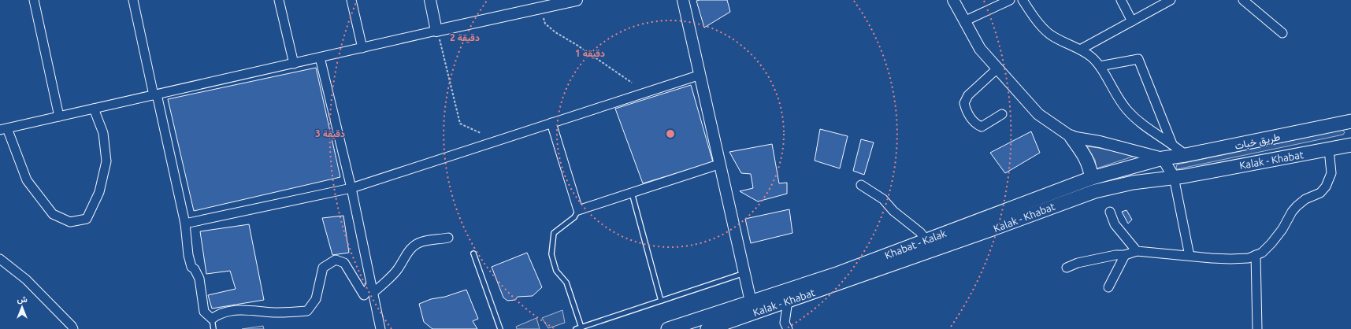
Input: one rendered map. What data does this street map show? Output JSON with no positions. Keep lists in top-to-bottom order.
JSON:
{
  "streets": {
    "main road": ["طريق خبات", "Kalak - Khabat", "Khabat - Kalak"]
  },
  "crossings": [
    ["طريق خبات", "Khabat - Kalak"]
  ],
  "north": "top",
  "rings": ["2 دقيقة", "1 دقيقة", "3 دقيقة"]
}
